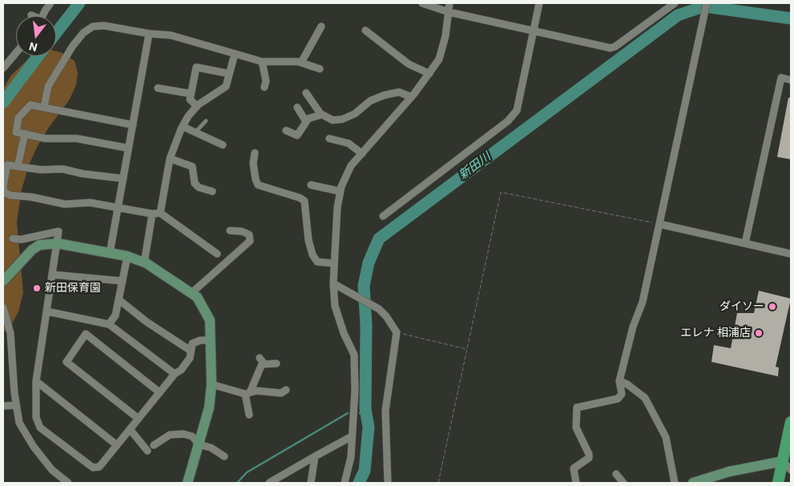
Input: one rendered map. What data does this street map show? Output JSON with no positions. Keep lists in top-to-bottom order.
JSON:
{
  "water": ["新田川"],
  "places": ["新田保育園", "ダイソー", "エレナ 相浦店"],
  "north": "bottom"
}
